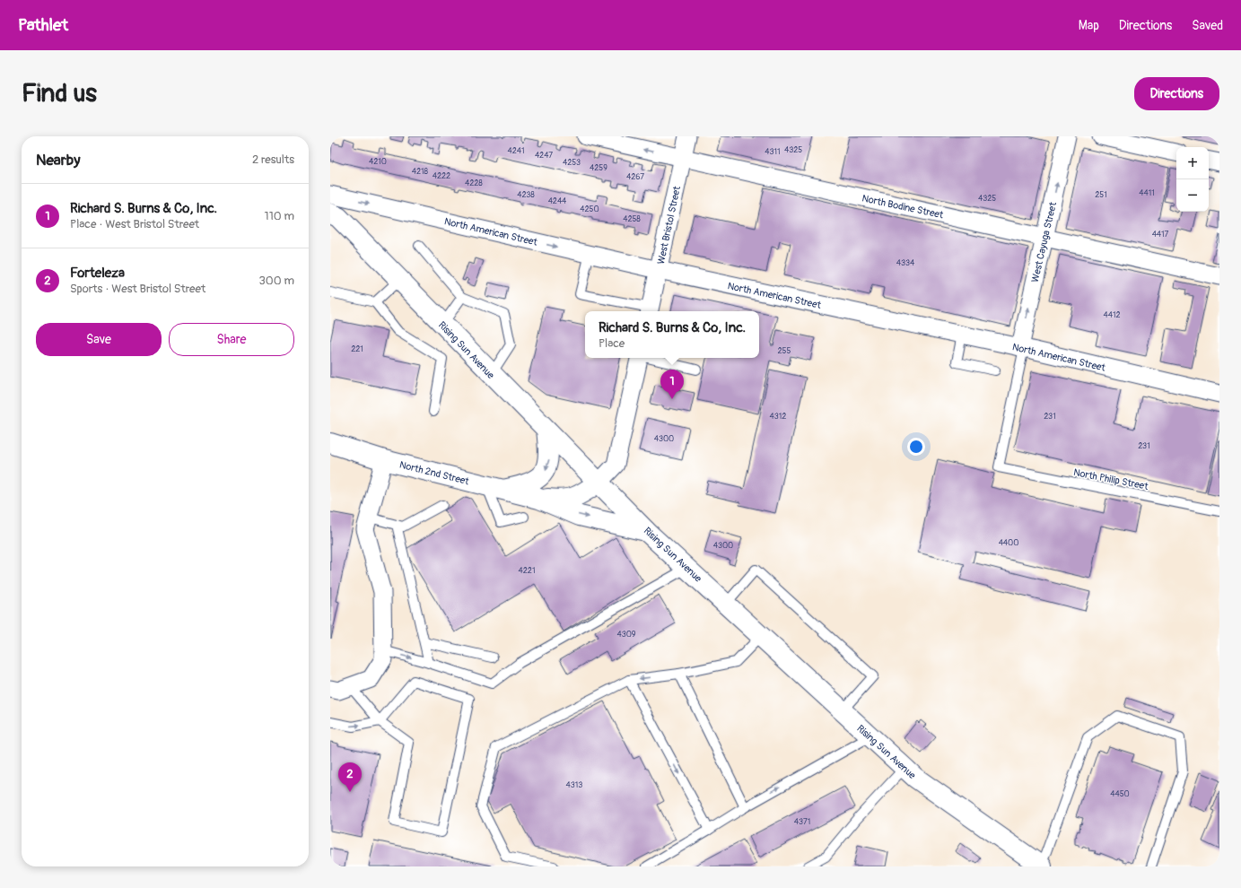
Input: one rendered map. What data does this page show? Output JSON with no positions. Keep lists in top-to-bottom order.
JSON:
{
  "streets": {
    "street": [
      "North Bodine Street",
      "West Bristol Street",
      "North American Street",
      "West Cayuga Street",
      "Rising Sun Avenue",
      "North 2nd Street"
    ],
    "lane": ["North Philip Street"]
  },
  "crossings": [
    ["North Bodine Street", "West Bristol Street"],
    ["North Bodine Street", "West Cayuga Street"],
    ["West Bristol Street", "North American Street"],
    ["North American Street", "West Cayuga Street"],
    ["North American Street", "North Philip Street"],
    ["West Cayuga Street", "North Philip Street"],
    ["Rising Sun Avenue", "North 2nd Street"]
  ],
  "one_way": ["West Cayuga Street"],
  "house_numbers": [
    "4325",
    "4241",
    "4311",
    "4247",
    "4210",
    "4253",
    "4259",
    "4218",
    "4222",
    "4267",
    "4228",
    "4411",
    "4238",
    "251",
    "4325",
    "4244",
    "4250",
    "4258",
    "4417",
    "4334",
    "4412",
    "221",
    "255",
    "4312",
    "231",
    "4300",
    "231",
    "4400",
    "4300",
    "4221",
    "4309",
    "4313",
    "4450",
    "4371"
  ],
  "page": {
    "header": "Pathlet",
    "nav": ["Map", "Directions", "Saved"],
    "buttons": [
      "Directions",
      ["Save", "Share"]
    ],
    "title": "Find us",
    "heading": ["Nearby", "2 results"],
    "map_buttons": ["+", "−"],
    "list": [
      {
        "mark": "1",
        "name": "Richard S. Burns & Co, Inc.",
        "note": "Place · West Bristol Street",
        "value": "110 m"
      },
      {
        "mark": "2",
        "name": "Forteleza",
        "note": "Sports · West Bristol Street",
        "value": "300 m"
      }
    ],
    "popup": ["Richard S. Burns & Co, Inc.", "Place"],
    "pins": ["1", "2"]
  }
}
